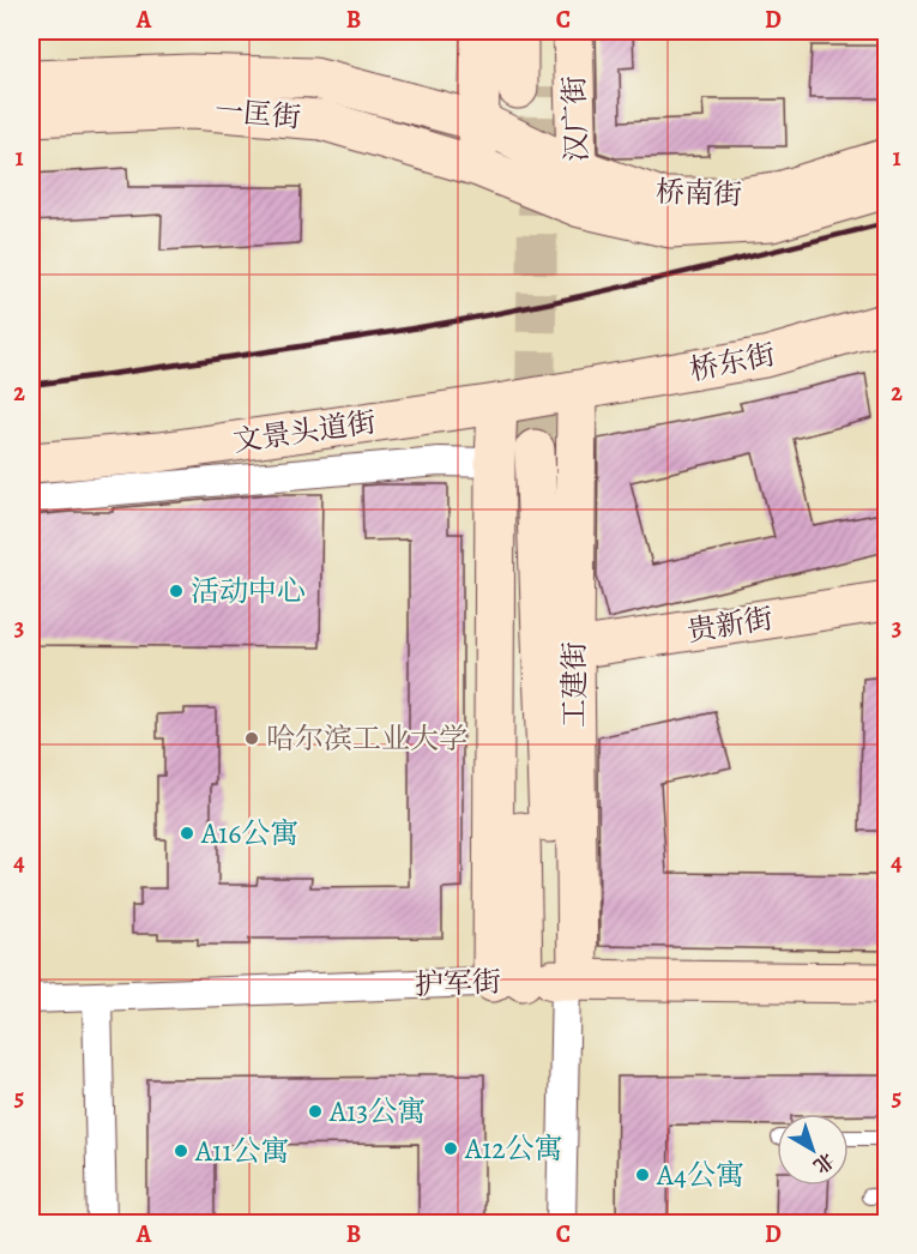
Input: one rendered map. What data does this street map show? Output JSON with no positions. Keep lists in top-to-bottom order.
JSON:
{
  "streets": {
    "street": [
      "一匡街",
      "汉广街",
      "桥南街",
      "桥东街",
      "文景头道街",
      "贵新街",
      "工建街",
      "护军街"
    ]
  },
  "crossings": [
    ["一匡街", "桥南街"],
    ["汉广街", "桥南街"],
    ["桥东街", "文景头道街"],
    ["桥东街", "工建街"],
    ["文景头道街", "工建街"],
    ["贵新街", "工建街"],
    ["工建街", "护军街"]
  ],
  "places": [
    "活动中心",
    "哈尔滨工业大学",
    "A16公寓",
    "A13公寓",
    "A12公寓",
    "A11公寓",
    "A4公寓"
  ],
  "north": "bottom right",
  "grid": {
    "columns": [
      "A",
      "B",
      "C",
      "D"
    ],
    "rows": [
      "1",
      "2",
      "3",
      "4",
      "5"
    ]
  }
}
